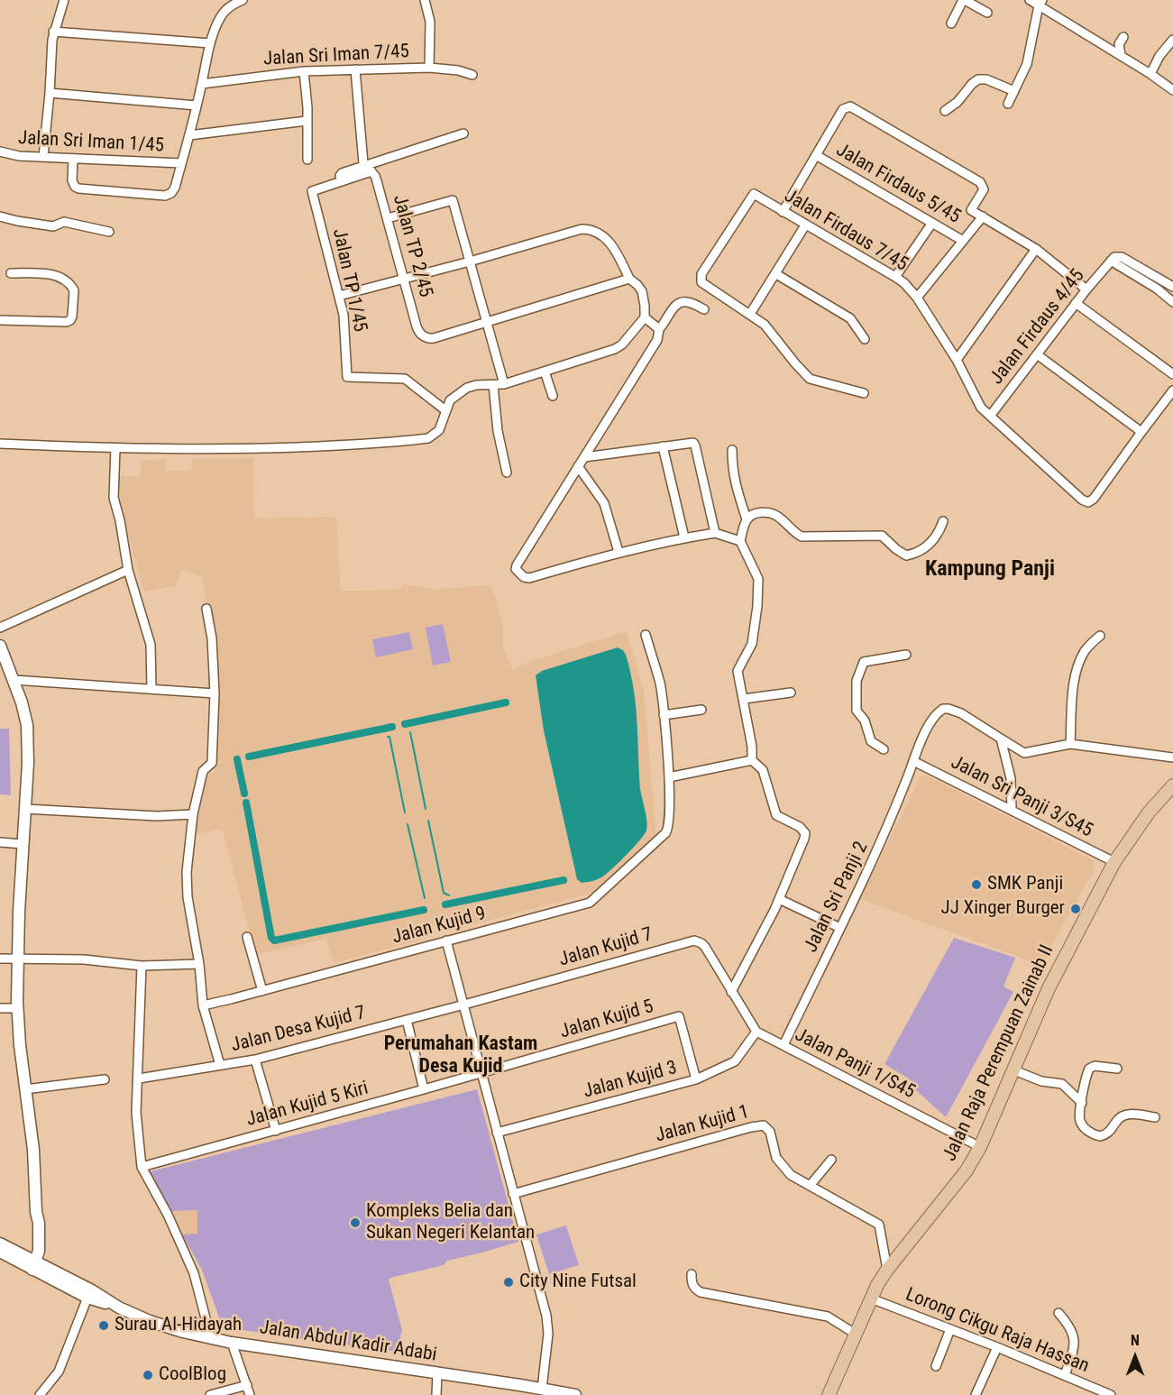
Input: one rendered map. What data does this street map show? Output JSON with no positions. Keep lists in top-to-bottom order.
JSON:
{
  "streets": {
    "main road": ["Jalan Raja Perempuan Zainab II", "Jalan Abdul Kadir Adabi"],
    "street": [
      "Jalan Sri Iman 7/45",
      "Jalan Sri Iman 1/45",
      "Jalan Firdaus 5/45",
      "Jalan Firdaus 7/45",
      "Jalan TP 2/45",
      "Jalan TP 1/45",
      "Jalan Firdaus 4/45",
      "Jalan Sri Panji 3/S45",
      "Jalan Sri Panji 2",
      "Jalan Kujid 9",
      "Jalan Kujid 7",
      "Jalan Kujid 5",
      "Jalan Desa Kujid 7",
      "Jalan Panji 1/S45",
      "Jalan Kujid 3",
      "Jalan Kujid 5 Kiri",
      "Jalan Kujid 1",
      "Lorong Cikgu Raja Hassan"
    ]
  },
  "crossings": [
    ["Jalan Sri Iman 7/45", "Jalan TP 2/45"],
    ["Jalan Firdaus 7/45", "Jalan Firdaus 4/45"],
    ["Jalan TP 2/45", "Jalan TP 1/45"],
    ["Jalan Sri Panji 3/S45", "Jalan Sri Panji 2"],
    ["Jalan Sri Panji 3/S45", "Jalan Raja Perempuan Zainab II"],
    ["Jalan Sri Panji 2", "Jalan Panji 1/S45"],
    ["Jalan Kujid 7", "Jalan Desa Kujid 7"],
    ["Jalan Kujid 5", "Jalan Kujid 3"],
    ["Jalan Kujid 5", "Jalan Kujid 5 Kiri"],
    ["Jalan Raja Perempuan Zainab II", "Jalan Panji 1/S45"],
    ["Jalan Raja Perempuan Zainab II", "Jalan Kujid 1"],
    ["Jalan Raja Perempuan Zainab II", "Lorong Cikgu Raja Hassan"],
    ["Jalan Panji 1/S45", "Jalan Kujid 3"]
  ],
  "districts": ["Kampung Panji", "Perumahan Kastam Desa Kujid"],
  "places": [
    "SMK Panji",
    "JJ Xinger Burger",
    "Kompleks Belia dan Sukan Negeri Kelantan",
    "City Nine Futsal",
    "Surau Al-Hidayah",
    "CoolBlog"
  ],
  "north": "top"
}
